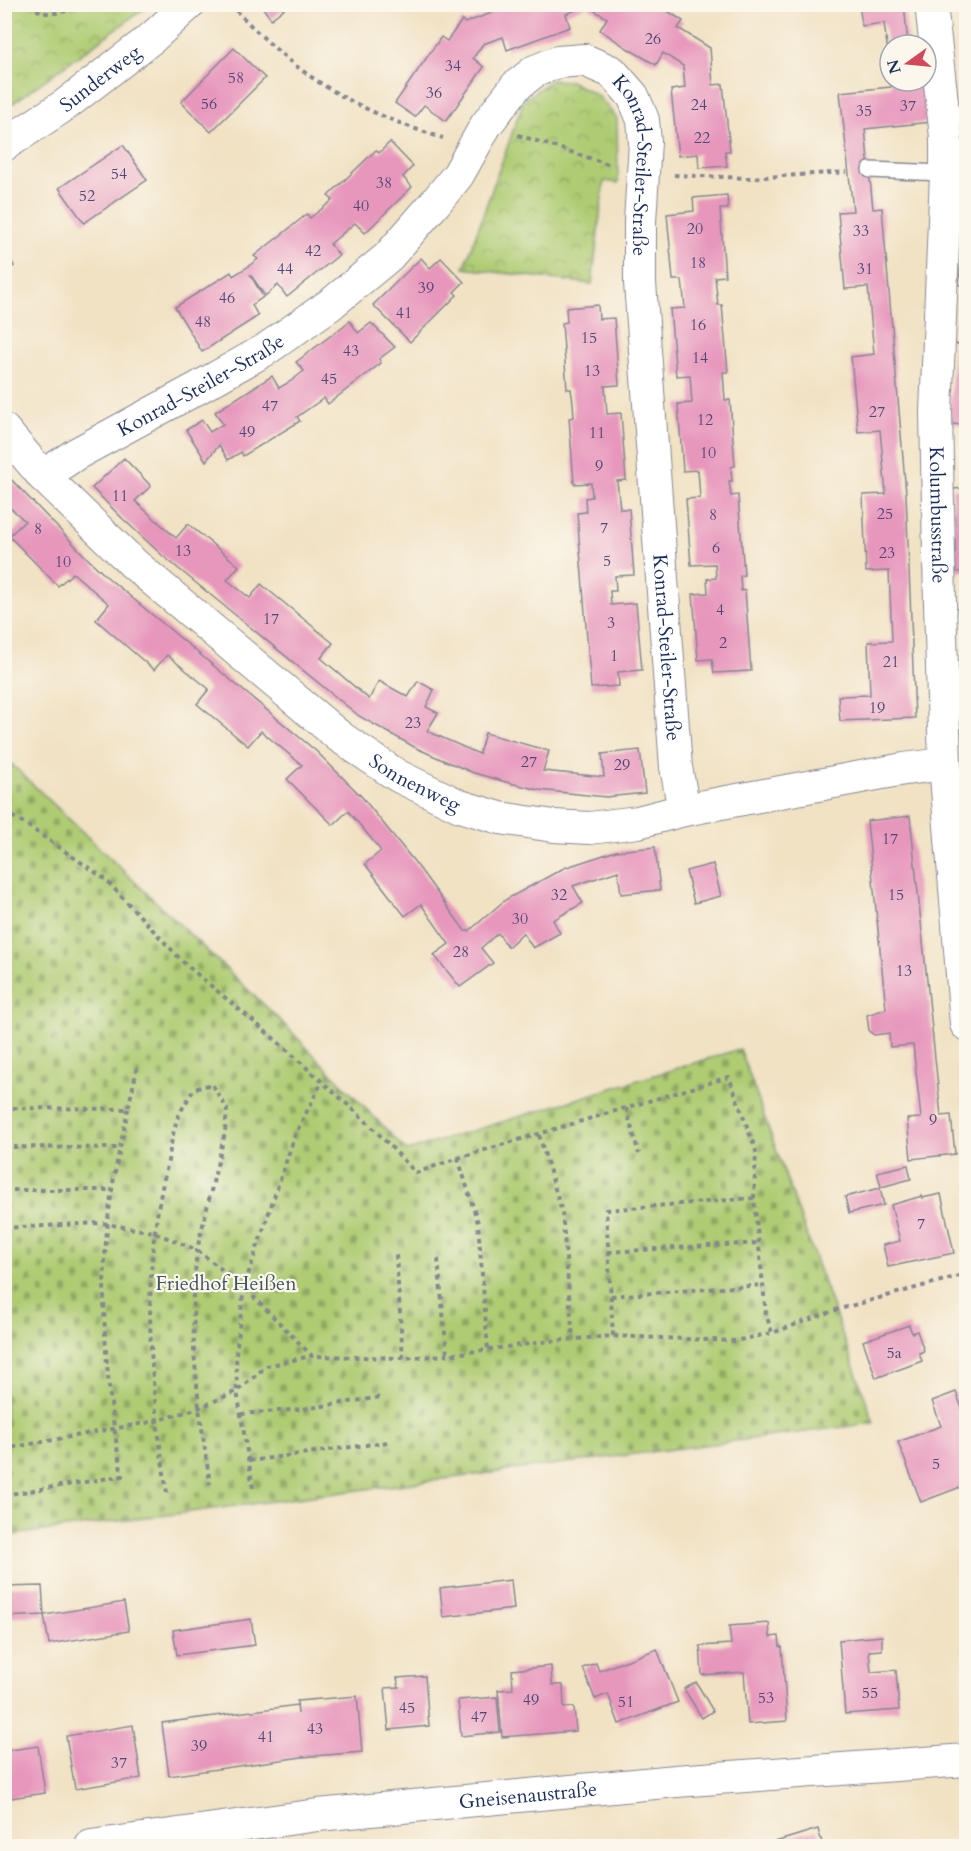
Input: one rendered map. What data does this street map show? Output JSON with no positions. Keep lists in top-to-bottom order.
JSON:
{
  "streets": {
    "street": [
      "Sunderweg",
      "Konrad-Steiler-Straße",
      "Kolumbusstraße",
      "Sonnenweg",
      "Gneisenaustraße"
    ]
  },
  "crossings": [
    ["Konrad-Steiler-Straße", "Sonnenweg"],
    ["Kolumbusstraße", "Sonnenweg"]
  ],
  "parks": ["Friedhof Heißen"],
  "house_numbers": [
    "26",
    "34",
    "58",
    "36",
    "56",
    "24",
    "37",
    "35",
    "22",
    "54",
    "38",
    "52",
    "40",
    "20",
    "33",
    "42",
    "18",
    "44",
    "31",
    "39",
    "46",
    "41",
    "48",
    "16",
    "15",
    "43",
    "14",
    "13",
    "45",
    "47",
    "27",
    "12",
    "49",
    "11",
    "10",
    "9",
    "11",
    "25",
    "8",
    "7",
    "8",
    "6",
    "13",
    "23",
    "5",
    "10",
    "4",
    "17",
    "3",
    "2",
    "1",
    "21",
    "19",
    "23",
    "27",
    "29",
    "17",
    "32",
    "15",
    "30",
    "28",
    "13",
    "9",
    "7",
    "5a",
    "5",
    "55",
    "53",
    "49",
    "51",
    "45",
    "47",
    "43",
    "41",
    "39",
    "37"
  ],
  "north": "left"
}
